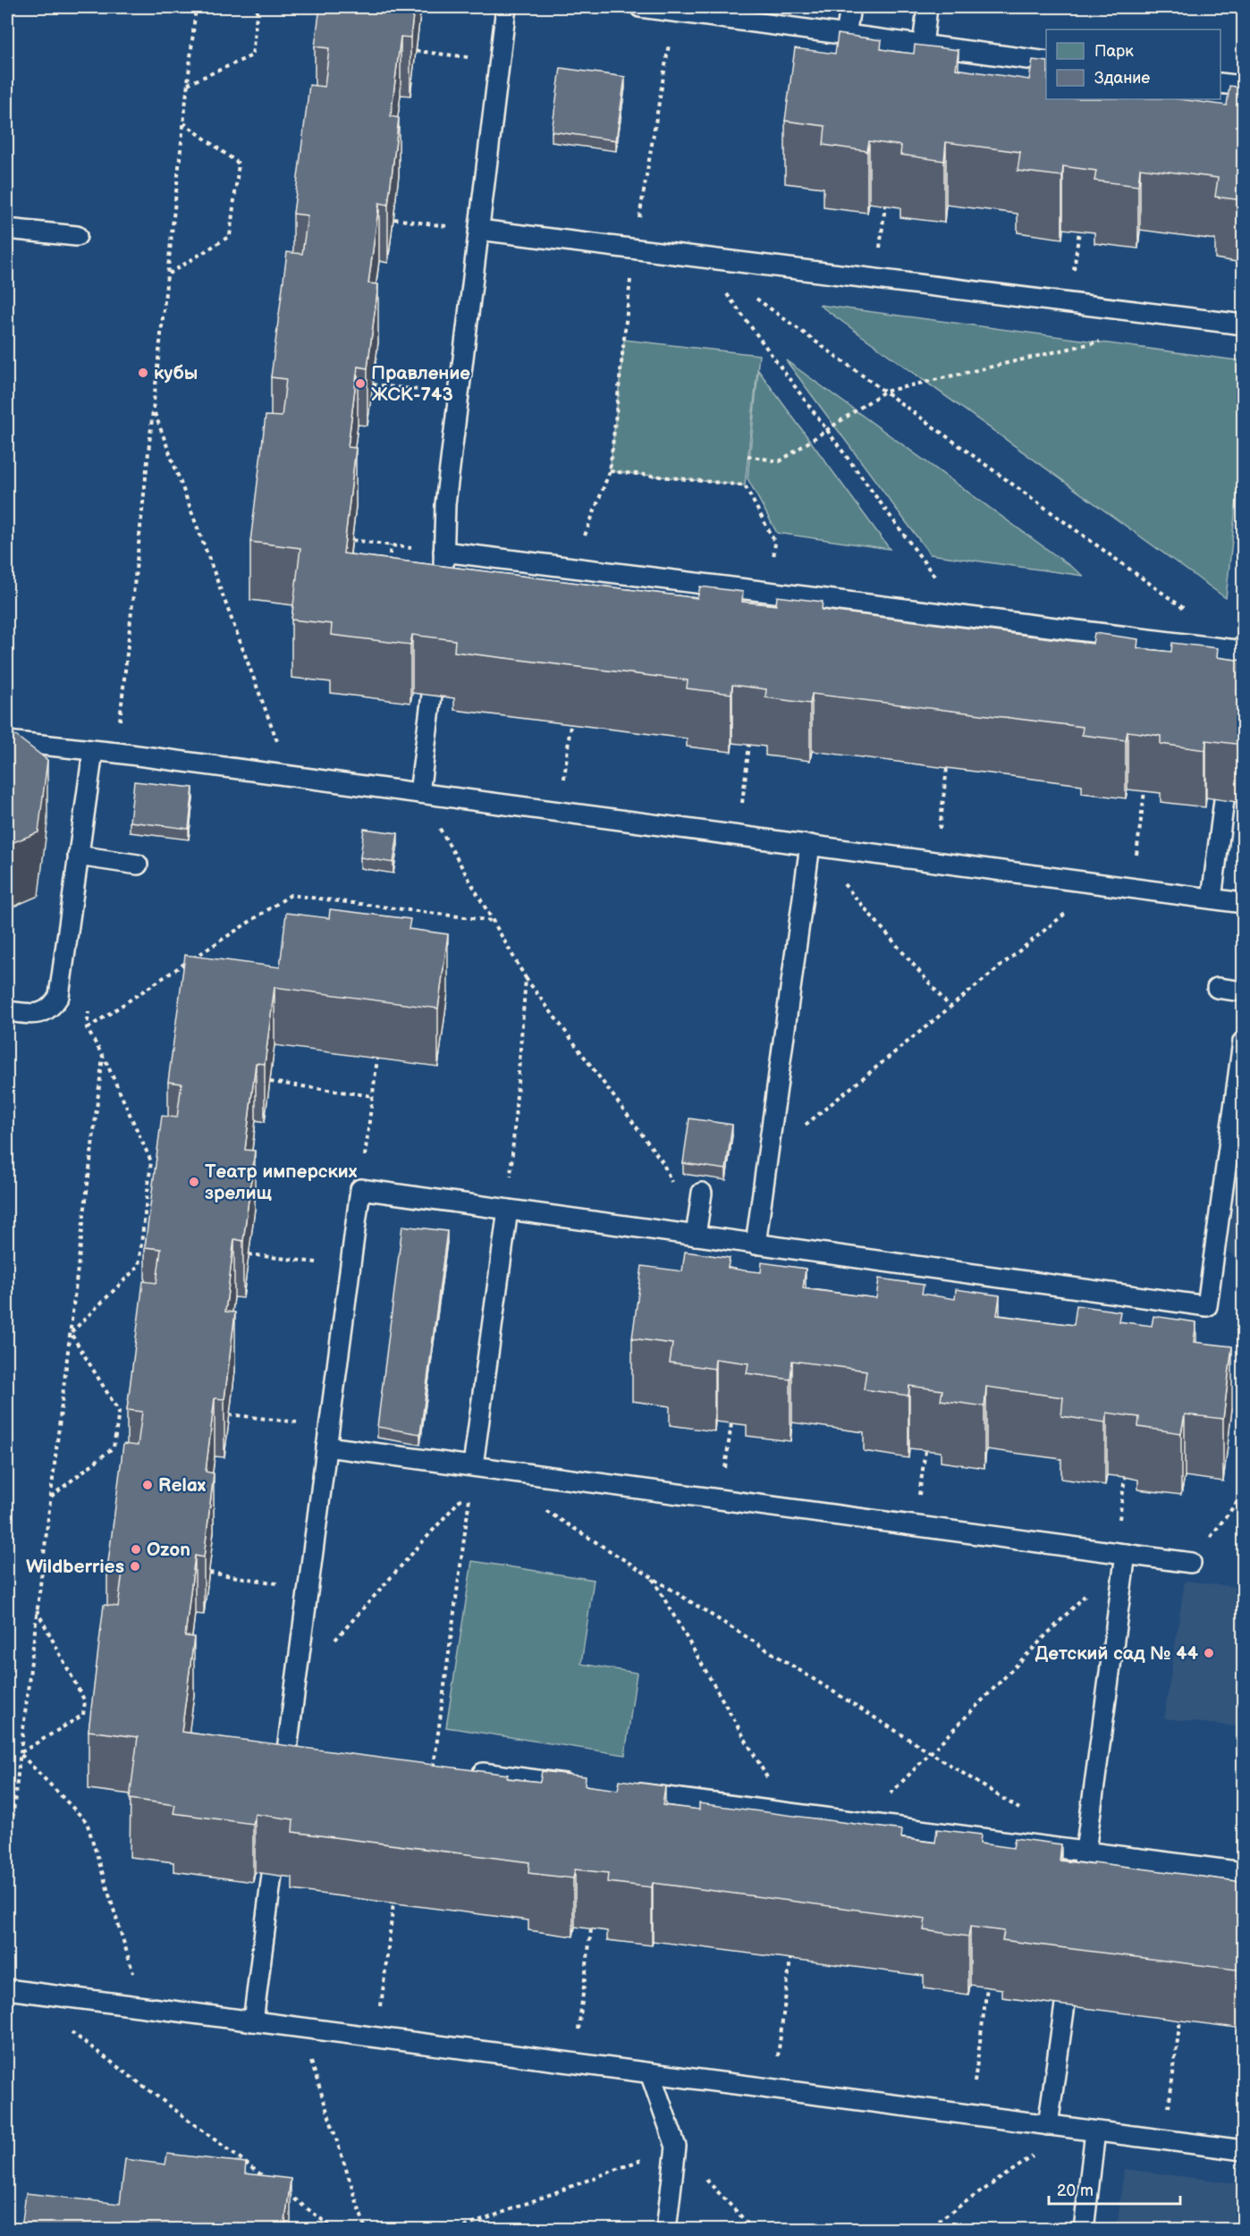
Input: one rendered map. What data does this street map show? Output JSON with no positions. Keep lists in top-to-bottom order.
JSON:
{
  "places": [
    "кубы",
    "Правление ЖСК-743",
    "Театр имперских зрелищ",
    "Relax",
    "Ozon",
    "Wildberries",
    "Детский сад № 44"
  ],
  "legend": ["Парк", "Здание"],
  "scale_bar": "20 m"
}
